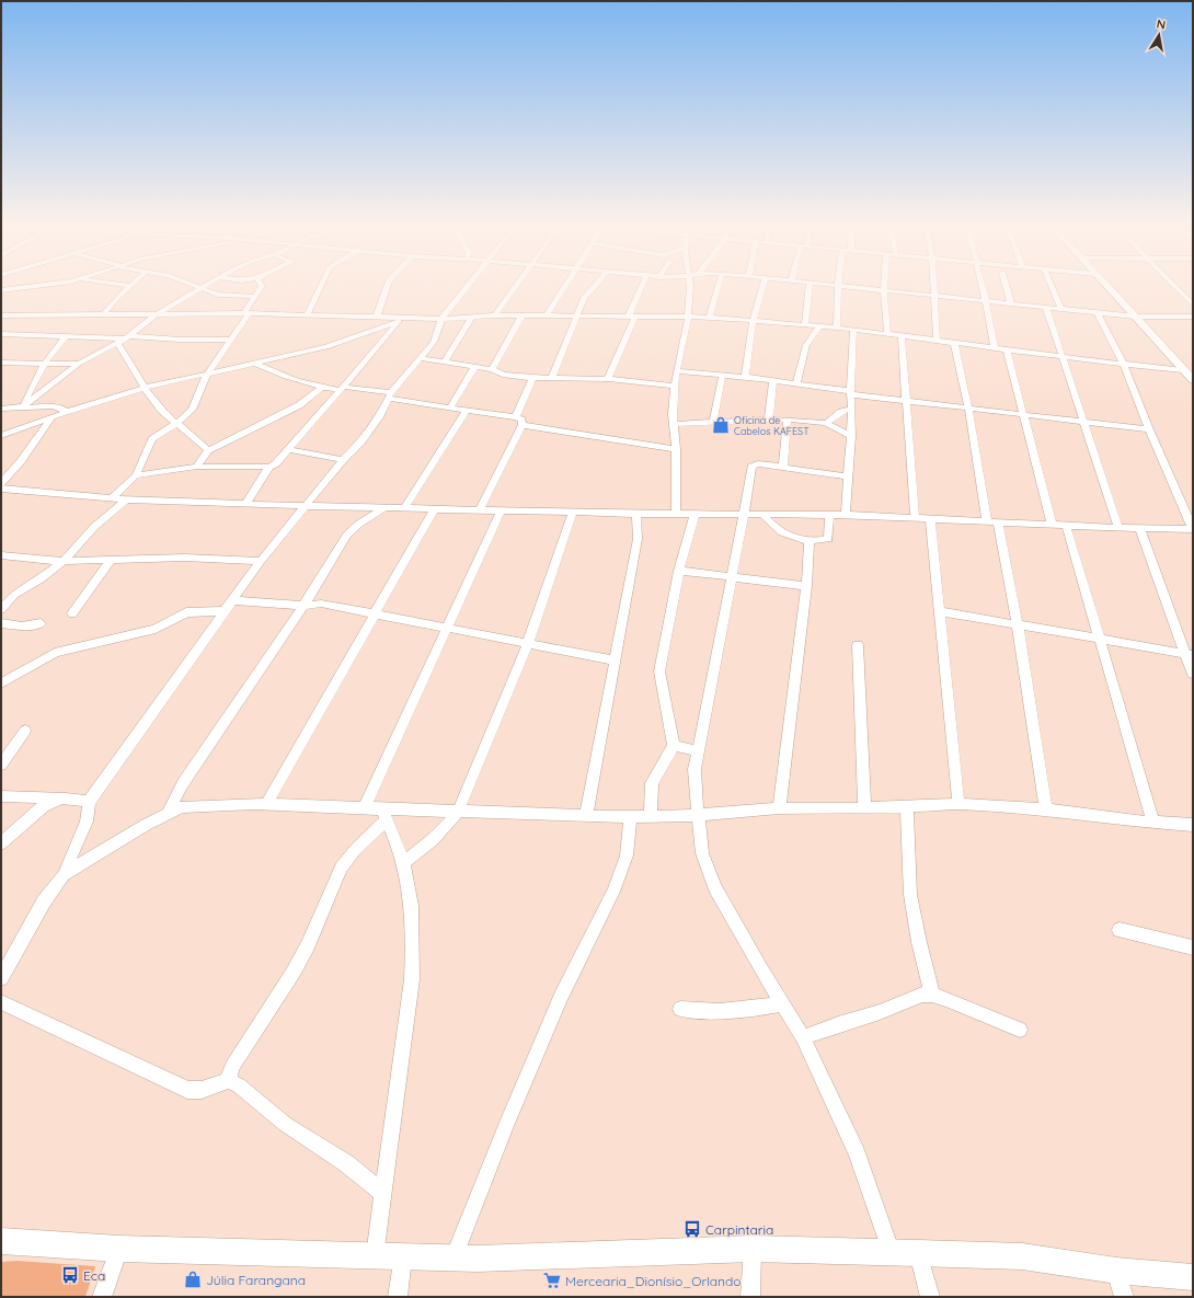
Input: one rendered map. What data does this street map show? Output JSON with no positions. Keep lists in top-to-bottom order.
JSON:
{
  "places": {
    "shop": ["Oficina de Cabelos KAFEST", "Júlia Farangana"],
    "bus stop": ["Carpintaria", "Eca"],
    "supermarket": ["Mercearia_Dionísio_Orlando"]
  },
  "north": "top"
}
